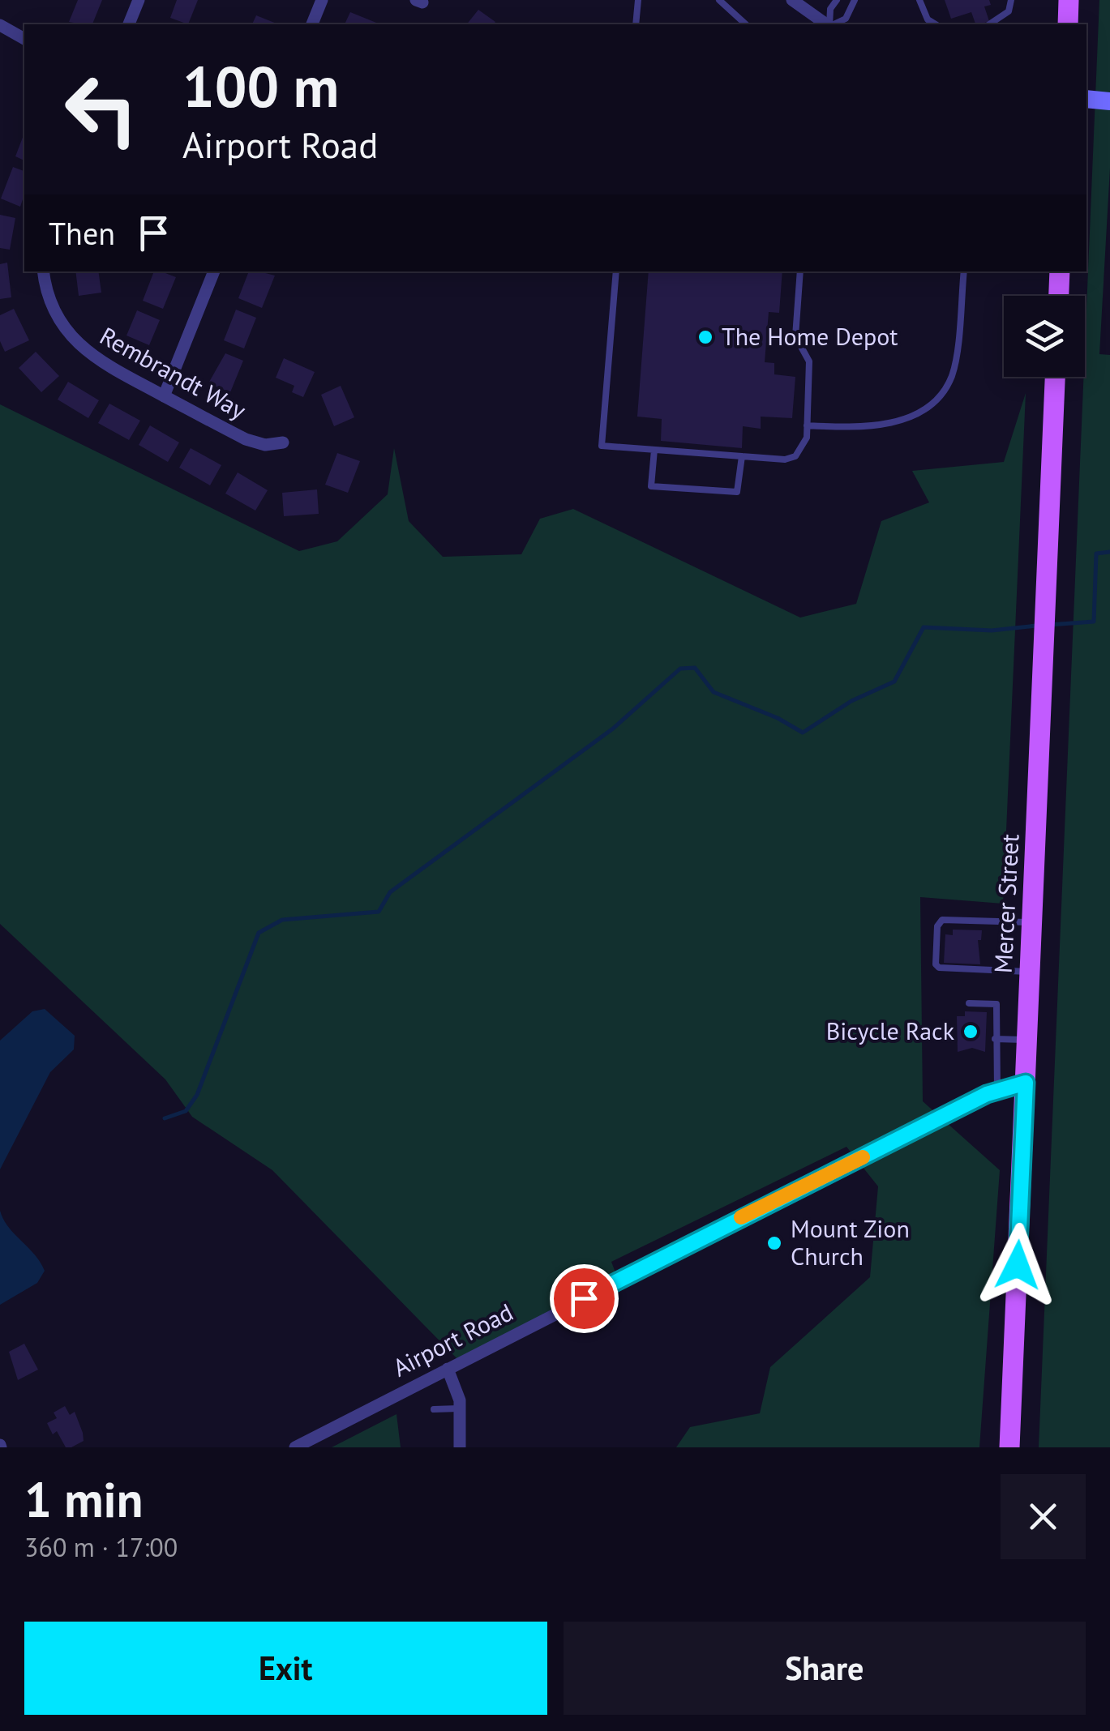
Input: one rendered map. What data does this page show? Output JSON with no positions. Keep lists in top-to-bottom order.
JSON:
{
  "streets": {
    "main road": ["Mercer Street"],
    "street": ["Rembrandt Way", "Airport Road"]
  },
  "crossings": [
    ["Mercer Street", "Airport Road"]
  ],
  "places": ["The Home Depot", "Bicycle Rack", "Mount Zion Church"],
  "page": {
    "turn": ["100 m", "Airport Road"],
    "then": "Then",
    "heading": ["1 min", "360 m · 17:00"],
    "buttons": ["Exit", "Share"]
  }
}
